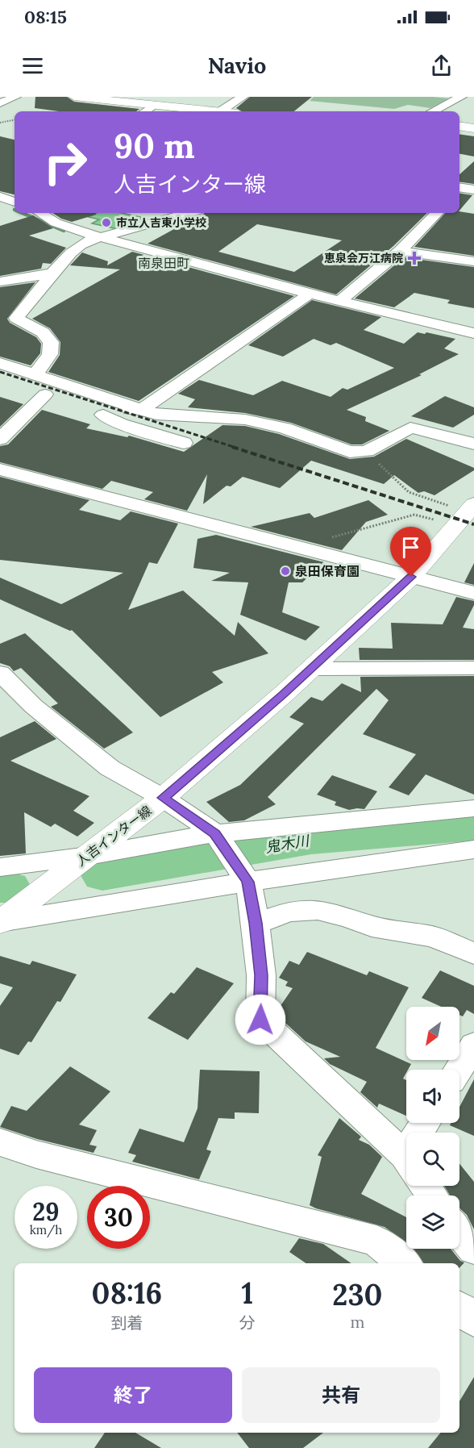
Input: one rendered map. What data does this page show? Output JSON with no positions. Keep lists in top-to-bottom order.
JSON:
{
  "streets": {
    "main road": ["人吉インター線"]
  },
  "districts": ["南泉田町"],
  "water": ["鬼木川"],
  "places": {
    "other": ["市立人吉東小学校", "泉田保育園"],
    "health": ["恵泉会万江病院"]
  },
  "north": "bottom left",
  "page": {
    "status": "08:15",
    "header": "Navio",
    "turn": ["90 m", "人吉インター線"],
    "speed": "29 km/h",
    "limit": "30",
    "eta": [
      "08:16",
      "到着",
      "1",
      "分",
      "230",
      "m"
    ],
    "buttons": ["終了", "共有"]
  }
}
